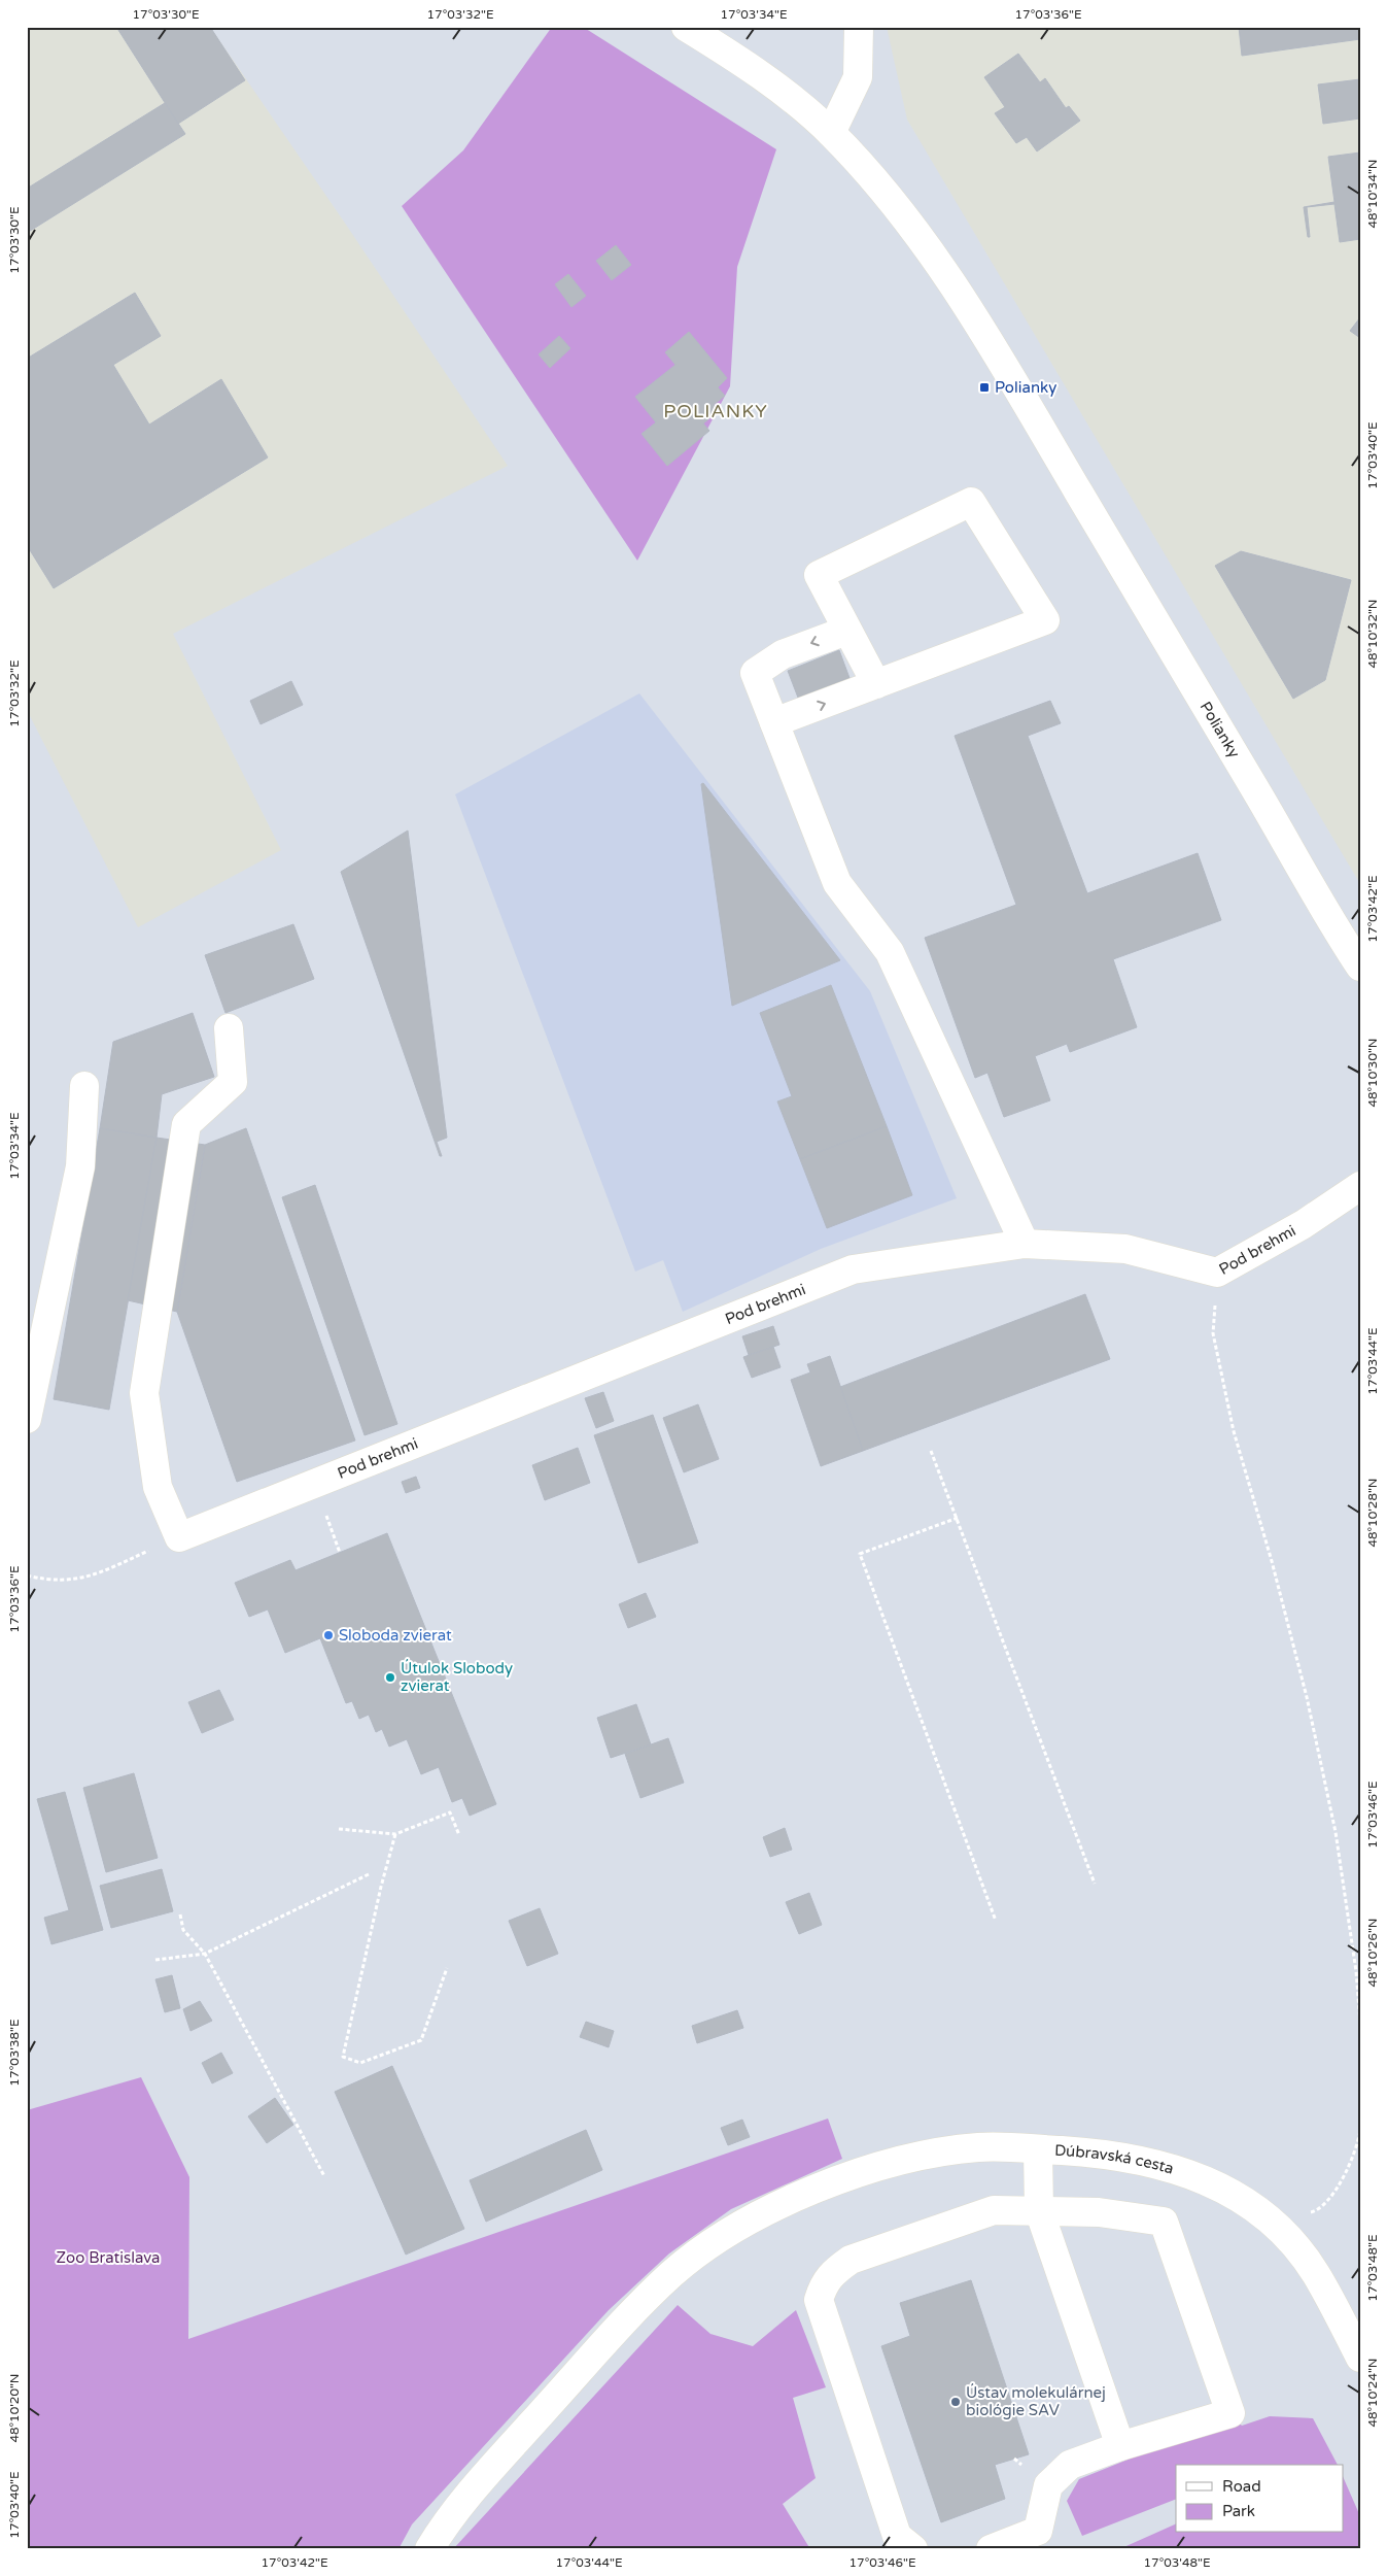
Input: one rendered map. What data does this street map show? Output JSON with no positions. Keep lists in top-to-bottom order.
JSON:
{
  "streets": {
    "street": ["Polianky", "Pod brehmi", "Dúbravská cesta"]
  },
  "districts": ["POLIANKY"],
  "parks": ["Zoo Bratislava"],
  "places": {
    "transit": ["Polianky"],
    "other": ["Sloboda zvierat", "Útulok Slobody zvierat", "Ústav molekulárnej biológie SAV"]
  },
  "legend": ["Road", "Park"],
  "coordinates": [
    "17°03'30\"E",
    "17°03'32\"E",
    "17°03'34\"E",
    "17°03'36\"E",
    "48°10'34\"N",
    "17°03'40\"E",
    "48°10'32\"N",
    "17°03'42\"E",
    "48°10'30\"N",
    "17°03'44\"E",
    "48°10'28\"N",
    "17°03'46\"E",
    "48°10'26\"N",
    "17°03'38\"E",
    "17°03'48\"E",
    "48°10'24\"N",
    "48°10'20\"N"
  ]
}
